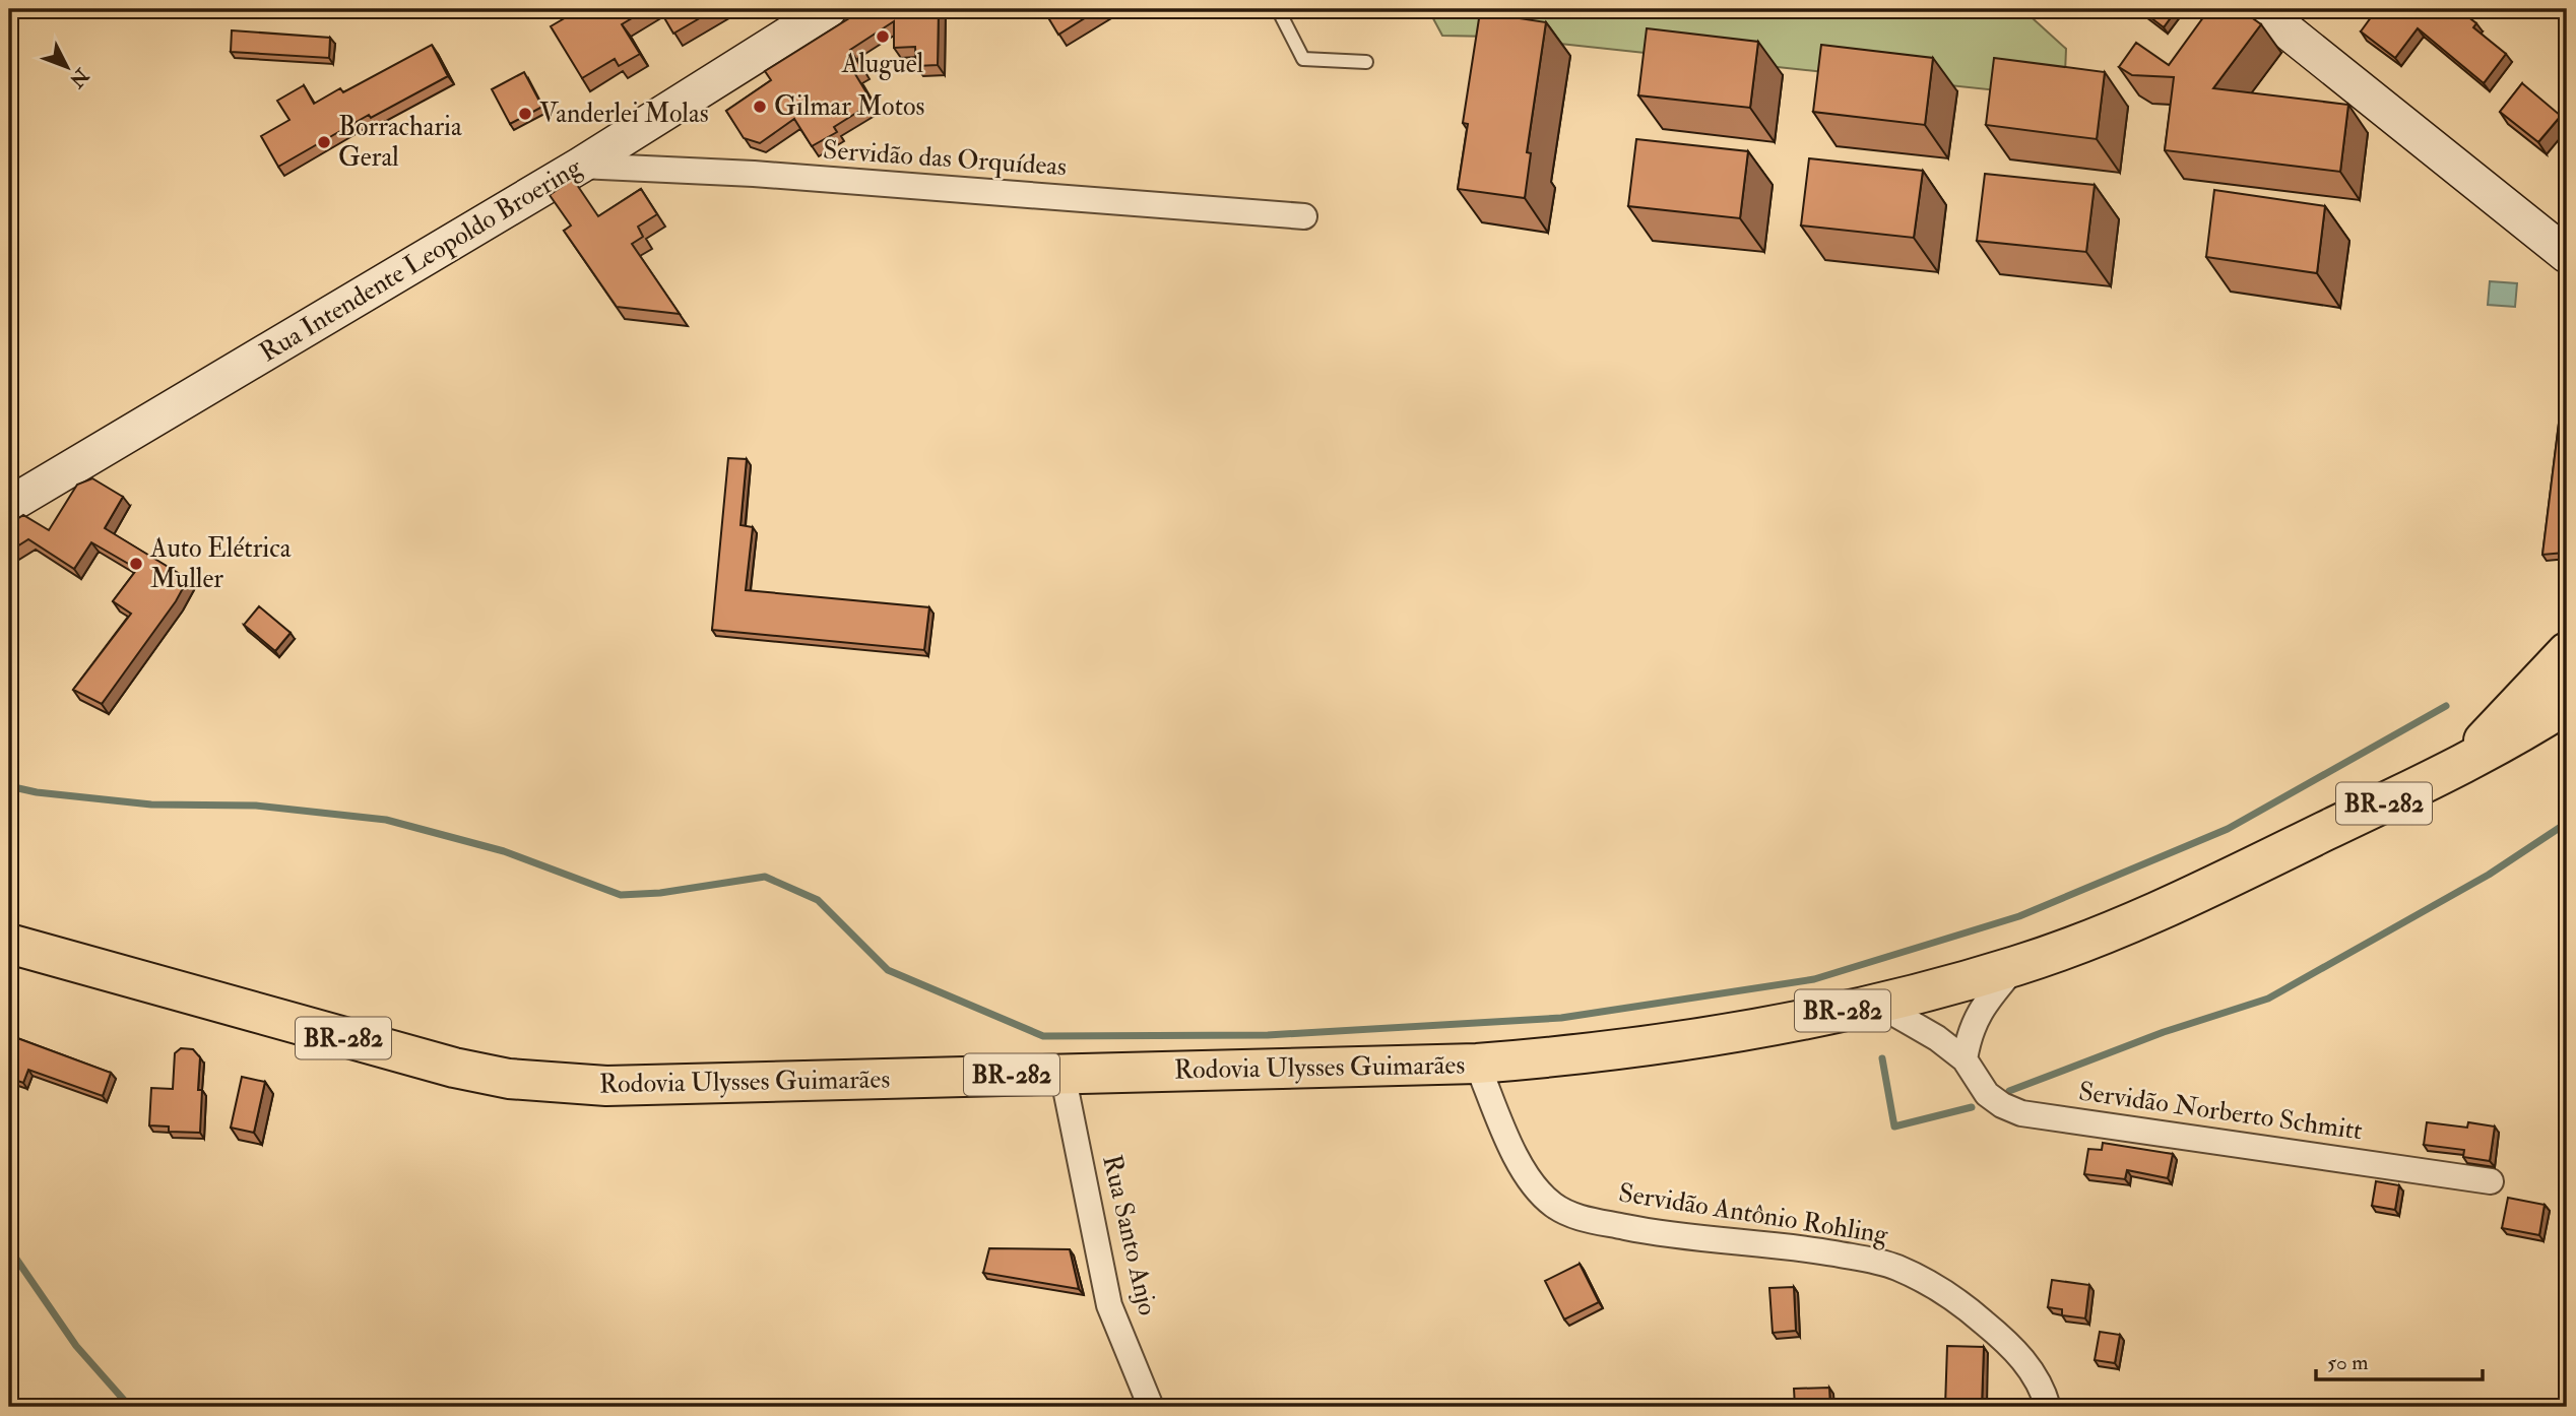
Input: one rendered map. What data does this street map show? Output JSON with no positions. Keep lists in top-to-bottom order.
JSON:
{
  "streets": {
    "highway": ["BR-282", "Rodovia Ulysses Guimarães"],
    "main road": ["Rua Intendente Leopoldo Broering"],
    "street": [
      "Servidão das Orquídeas",
      "Servidão Norberto Schmitt",
      "Servidão Antônio Rohling",
      "Rua Santo Anjo"
    ]
  },
  "crossings": [
    ["Servidão das Orquídeas", "Rua Intendente Leopoldo Broering"],
    ["Rodovia Ulysses Guimarães", "Servidão Norberto Schmitt"],
    ["Rodovia Ulysses Guimarães", "Servidão Antônio Rohling"],
    ["Rodovia Ulysses Guimarães", "Rua Santo Anjo"]
  ],
  "places": [
    "Aluguel",
    "Gilmar Motos",
    "Vanderlei Molas",
    "Borracharia Geral",
    "Auto Elétrica Muller"
  ],
  "scale_bar": "50 m",
  "north": "bottom right"
}
